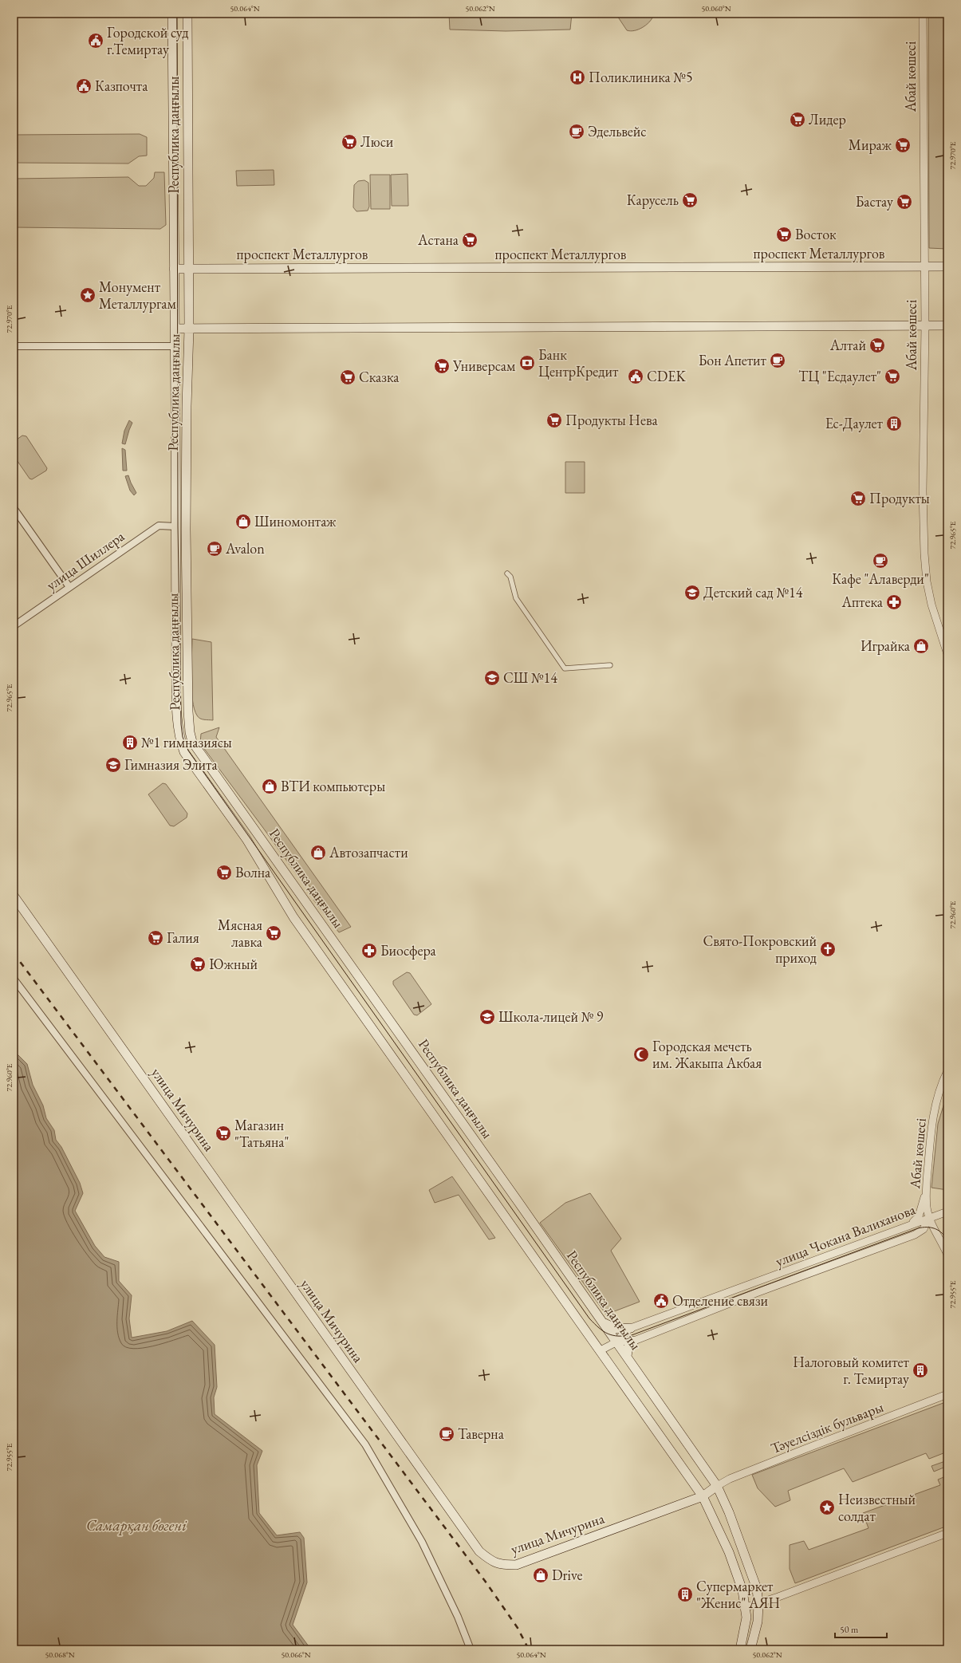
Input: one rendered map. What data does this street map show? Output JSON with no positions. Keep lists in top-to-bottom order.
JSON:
{
  "streets": {
    "main road": ["Республика даңғылы", "проспект Металлургов", "улица Мичурина"],
    "street": [
      "Абай көшесі",
      "улица Шиллера",
      "улица Чокана Валиханова",
      "Тәуелсіздік бульвары"
    ]
  },
  "crossings": [
    ["Абай көшесі", "проспект Металлургов"],
    ["Абай көшесі", "улица Чокана Валиханова"],
    ["Республика даңғылы", "проспект Металлургов"],
    ["Республика даңғылы", "улица Шиллера"],
    ["Республика даңғылы", "улица Мичурина"],
    ["Республика даңғылы", "улица Чокана Валиханова"],
    ["Республика даңғылы", "Тәуелсіздік бульвары"],
    ["улица Мичурина", "Тәуелсіздік бульвары"]
  ],
  "water": ["Самарқан бөгені"],
  "places": {
    "public building": [
      "Городской суд г.Темиртау",
      "Казпочта",
      "CDEK",
      "Отделение связи"
    ],
    "hospital": ["Поликлиника №5"],
    "supermarket": [
      "Лидер",
      "Люси",
      "Мираж",
      "Карусель",
      "Бастау",
      "Восток",
      "Астана",
      "Алтай",
      "Универсам",
      "ТЦ \"Есдаулет\"",
      "Сказка",
      "Продукты Нева",
      "Продукты",
      "Волна",
      "Мясная лавка",
      "Галия",
      "Южный",
      "Магазин \"Татьяна\""
    ],
    "cafe": [
      "Эдельвейс",
      "Бон Апетит",
      "Avalon",
      "Кафе \"Алаверди\"",
      "Таверна"
    ],
    "place": ["Монумент Металлургам", "Неизвестный солдат"],
    "bank": ["Банк ЦентрКредит"],
    "building": [
      "Ес-Даулет",
      "№1 гимназиясы",
      "Налоговый комитет г. Темиртау",
      "Супермаркет \"Женис\" АЯН"
    ],
    "shop": [
      "Шиномонтаж",
      "Играйка",
      "ВТИ компьютеры",
      "Автозапчасти",
      "Drive"
    ],
    "school or university": [
      "Детский сад №14",
      "СШ №14",
      "Гимназия Элита",
      "Школа-лицей № 9"
    ],
    "pharmacy": ["Аптека", "Биосфера"],
    "church": ["Свято-Покровский приход"],
    "mosque": ["Городская мечеть им. Жакыпа Акбая"]
  },
  "scale_bar": "50 m",
  "coordinates": [
    "50.064°N",
    "50.062°N",
    "50.060°N",
    "72.970°E",
    "72.965°E",
    "72.960°E",
    "72.955°E",
    "50.068°N",
    "50.066°N"
  ]
}
